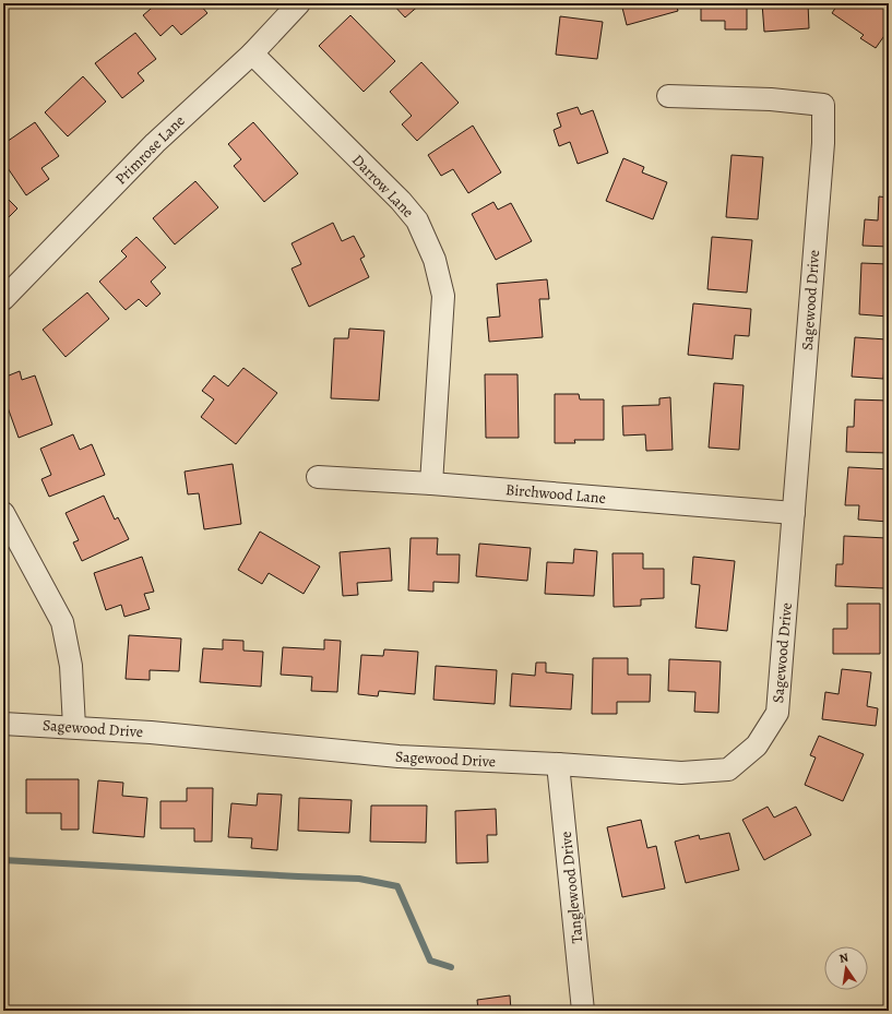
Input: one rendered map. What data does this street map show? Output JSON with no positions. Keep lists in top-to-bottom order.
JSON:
{
  "streets": {
    "street": [
      "Primrose Lane",
      "Darrow Lane",
      "Sagewood Drive",
      "Birchwood Lane",
      "Tanglewood Drive"
    ]
  },
  "crossings": [
    ["Primrose Lane", "Darrow Lane"],
    ["Darrow Lane", "Birchwood Lane"],
    ["Sagewood Drive", "Birchwood Lane"],
    ["Sagewood Drive", "Tanglewood Drive"]
  ],
  "north": "top"
}
